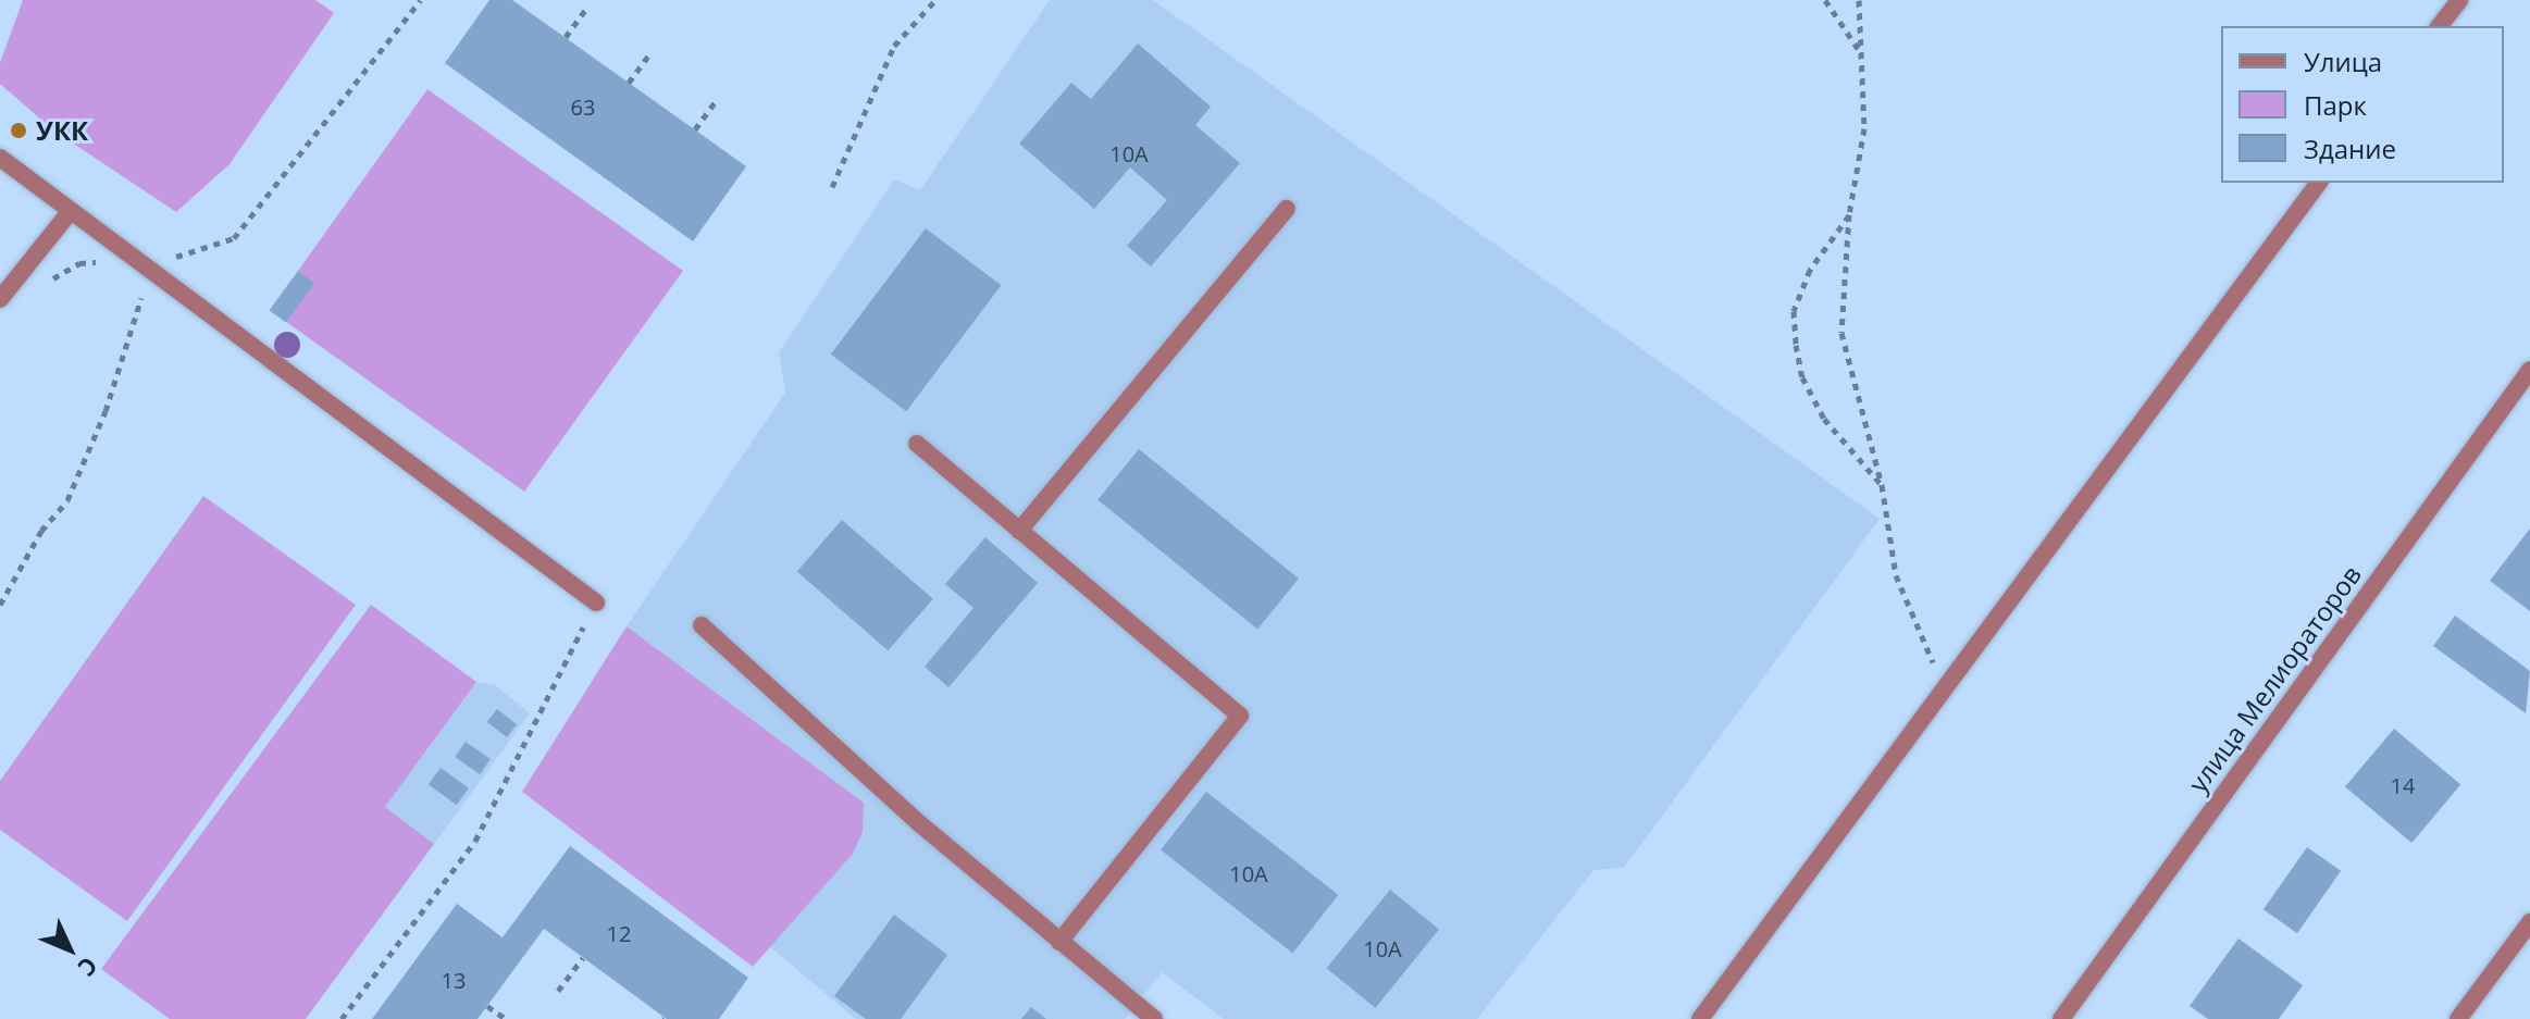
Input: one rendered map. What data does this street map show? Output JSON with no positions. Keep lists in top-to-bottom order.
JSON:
{
  "streets": {
    "street": ["улица Мелиораторов"]
  },
  "places": ["УКК"],
  "house_numbers": [
    "63",
    "10А",
    "14",
    "10А",
    "12",
    "10А",
    "13"
  ],
  "legend": ["Улица", "Парк", "Здание"],
  "north": "bottom right"
}
